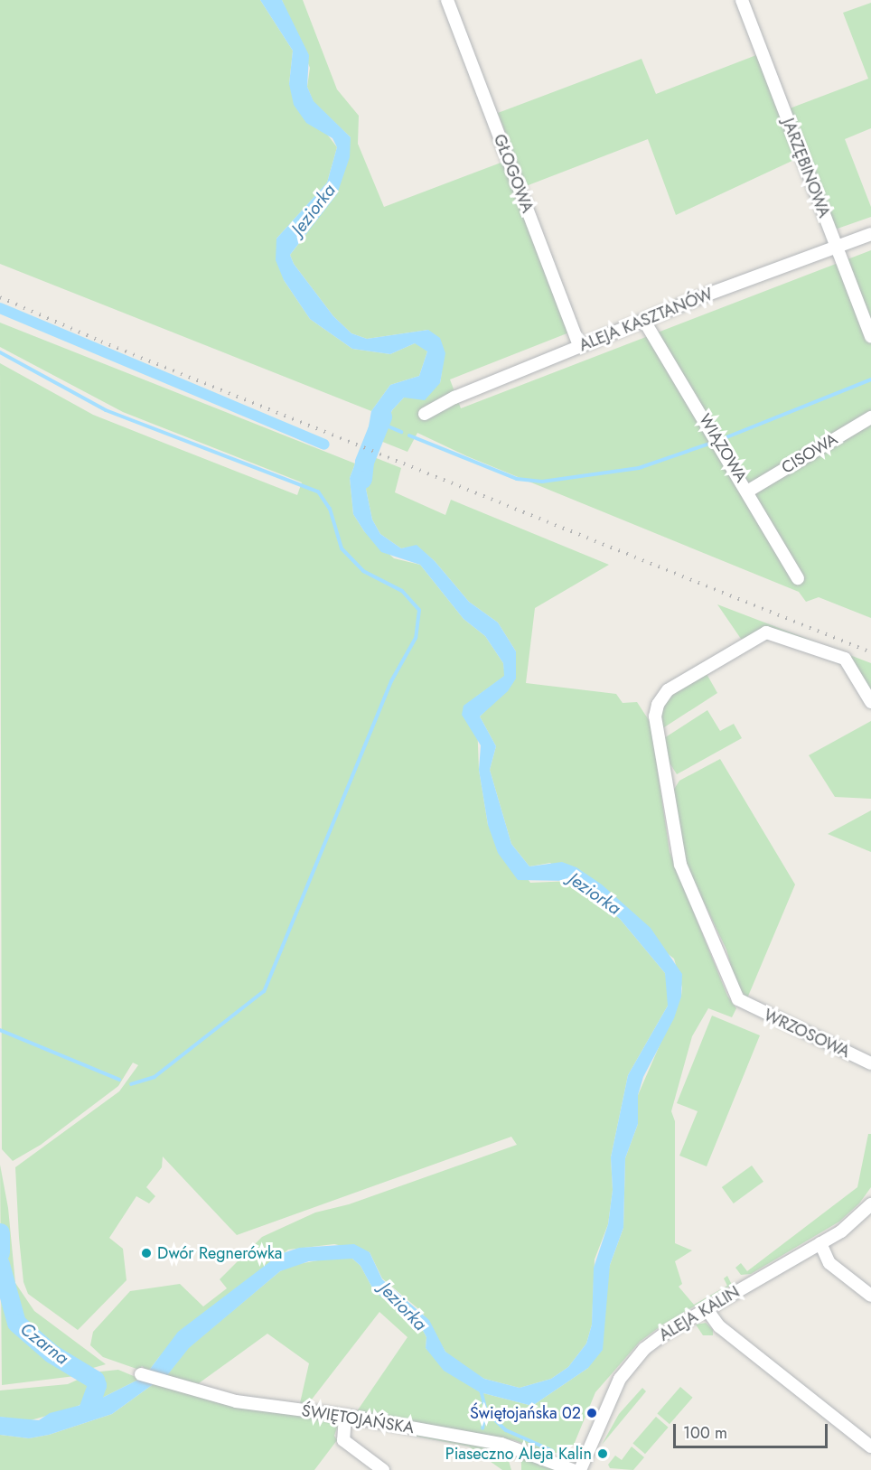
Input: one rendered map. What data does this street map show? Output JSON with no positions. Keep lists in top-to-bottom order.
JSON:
{
  "streets": {
    "street": [
      "JARZĘBINOWA",
      "GŁOGOWA",
      "ALEJA KASZTANÓW",
      "WIĄZOWA",
      "CISOWA",
      "WRZOSOWA",
      "ALEJA KALIN",
      "ŚWIĘTOJAŃSKA"
    ]
  },
  "crossings": [
    ["JARZĘBINOWA", "ALEJA KASZTANÓW"],
    ["GŁOGOWA", "ALEJA KASZTANÓW"],
    ["ALEJA KASZTANÓW", "WIĄZOWA"],
    ["WIĄZOWA", "CISOWA"]
  ],
  "water": ["Jeziorka", "Czarna"],
  "places": ["Dwór Regnerówka", "Świętojańska 02", "Piaseczno Aleja Kalin"],
  "scale_bar": "100 m"
}
